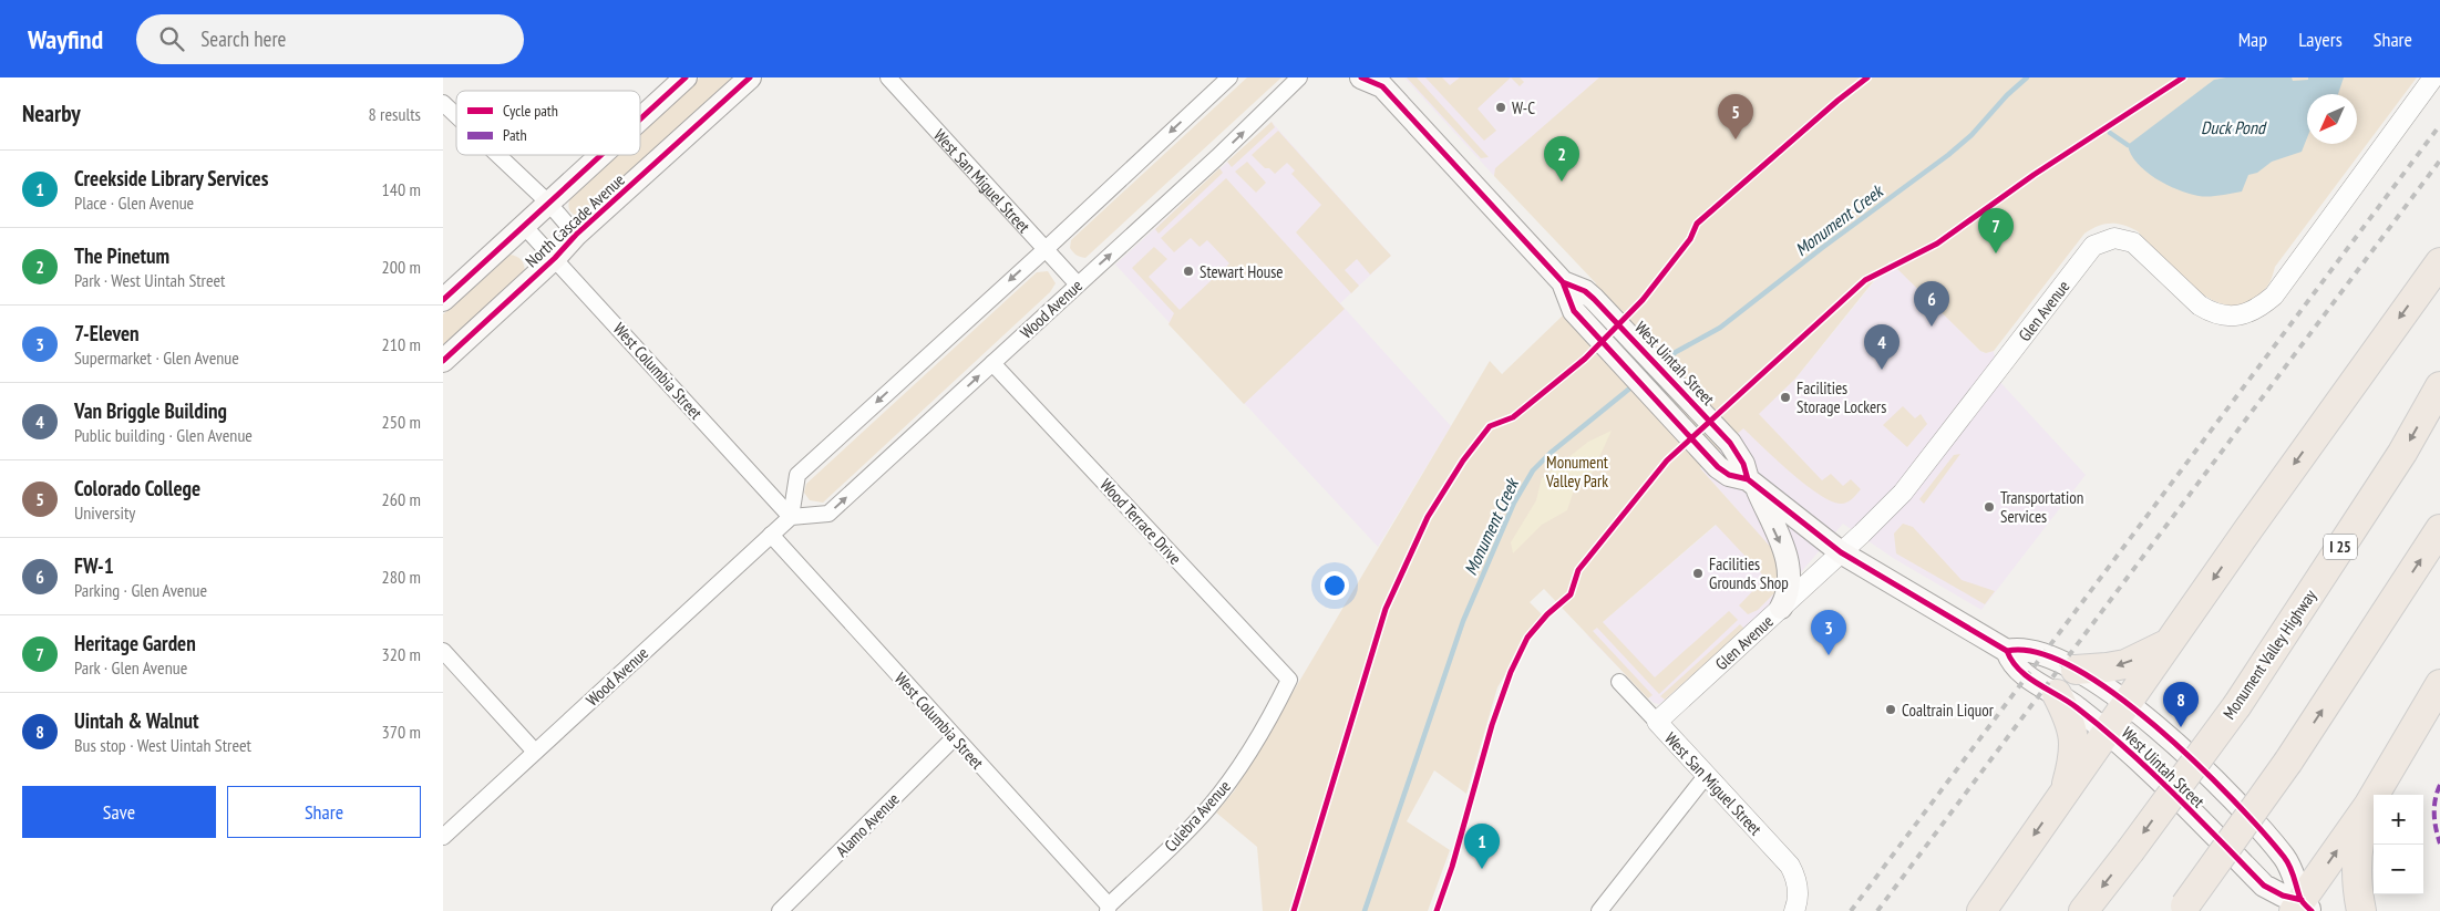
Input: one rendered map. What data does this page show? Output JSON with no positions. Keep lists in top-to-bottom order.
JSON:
{
  "streets": {
    "highway": ["I 25", "Monument Valley Highway"],
    "main road": ["North Cascade Avenue", "West Uintah Street"],
    "street": [
      "West San Miguel Street",
      "Wood Avenue",
      "Glen Avenue",
      "West Columbia Street",
      "Wood Terrace Drive",
      "Culebra Avenue",
      "Alamo Avenue"
    ]
  },
  "crossings": [
    ["West San Miguel Street", "Wood Avenue"],
    ["West San Miguel Street", "Glen Avenue"],
    ["North Cascade Avenue", "West Columbia Street"],
    ["Wood Avenue", "West Columbia Street"],
    ["Wood Avenue", "Wood Terrace Drive"],
    ["Glen Avenue", "West Uintah Street"],
    ["West Columbia Street", "Culebra Avenue"],
    ["West Columbia Street", "Alamo Avenue"],
    ["Wood Terrace Drive", "Culebra Avenue"]
  ],
  "water": ["Duck Pond", "Monument Creek"],
  "parks": ["Monument Valley Park"],
  "places": [
    "W-C",
    "Stewart House",
    "Facilities Storage Lockers",
    "Transportation Services",
    "Facilities Grounds Shop",
    "Coaltrain Liquor"
  ],
  "legend": ["Cycle path", "Path"],
  "north": "bottom left",
  "page": {
    "header": "Wayfind",
    "search": "Search here",
    "nav": ["Map", "Layers", "Share"],
    "heading": ["Nearby", "8 results"],
    "pins": [
      "5",
      "2",
      "7",
      "6",
      "4",
      "3",
      "8",
      "1"
    ],
    "list": [
      {
        "mark": "1",
        "name": "Creekside Library Services",
        "note": "Place · Glen Avenue",
        "value": "140 m"
      },
      {
        "mark": "2",
        "name": "The Pinetum",
        "note": "Park · West Uintah Street",
        "value": "200 m"
      },
      {
        "mark": "3",
        "name": "7-Eleven",
        "note": "Supermarket · Glen Avenue",
        "value": "210 m"
      },
      {
        "mark": "4",
        "name": "Van Briggle Building",
        "note": "Public building · Glen Avenue",
        "value": "250 m"
      },
      {
        "mark": "5",
        "name": "Colorado College",
        "note": "University",
        "value": "260 m"
      },
      {
        "mark": "6",
        "name": "FW-1",
        "note": "Parking · Glen Avenue",
        "value": "280 m"
      },
      {
        "mark": "7",
        "name": "Heritage Garden",
        "note": "Park · Glen Avenue",
        "value": "320 m"
      },
      {
        "mark": "8",
        "name": "Uintah & Walnut",
        "note": "Bus stop · West Uintah Street",
        "value": "370 m"
      }
    ],
    "buttons": ["Save", "Share"],
    "map_buttons": ["+", "−"]
  }
}
